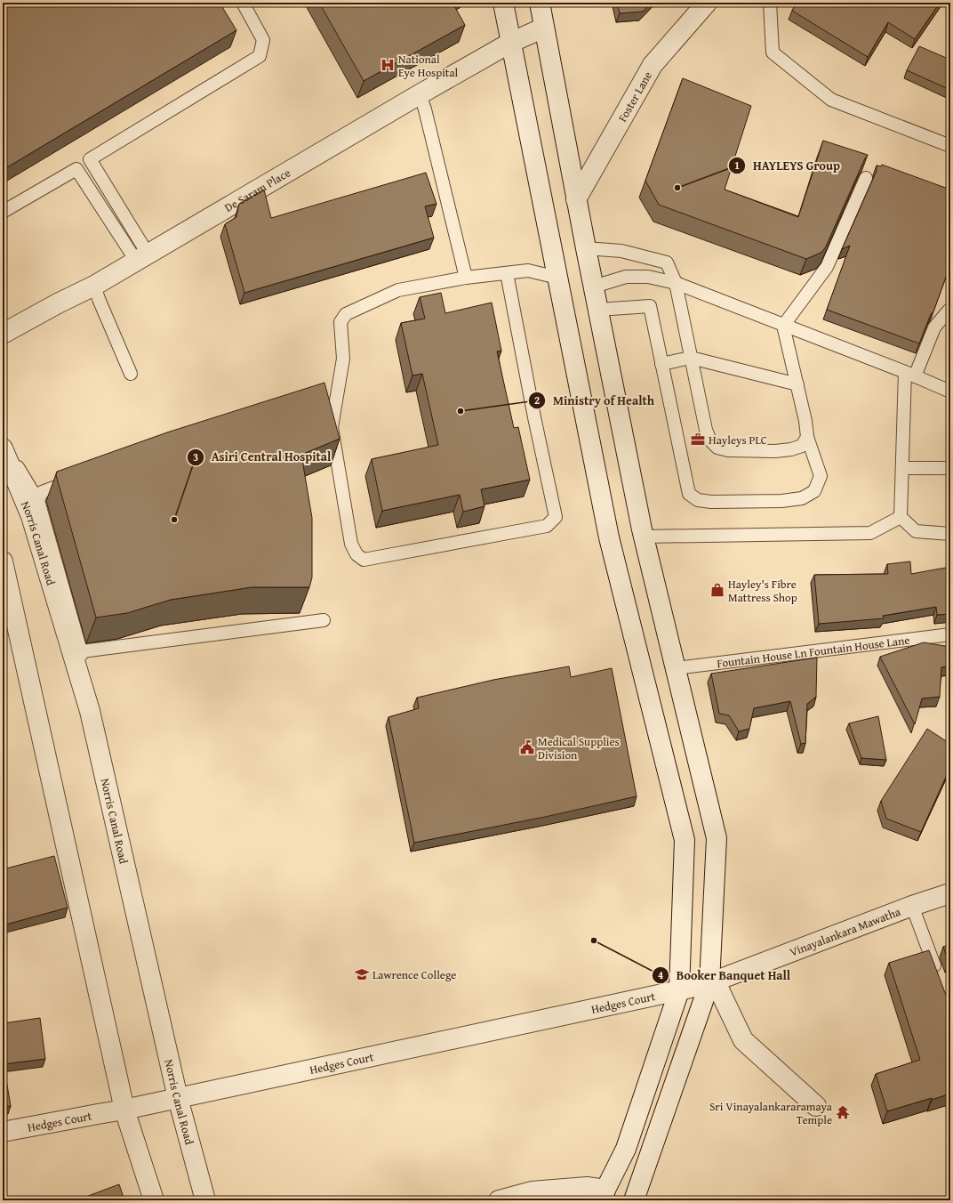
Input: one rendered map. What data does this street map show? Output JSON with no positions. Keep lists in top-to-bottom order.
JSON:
{
  "streets": {
    "street": [
      "Foster Lane",
      "De Saram Place",
      "Norris Canal Road",
      "Vinayalankara Mawatha",
      "Hedges Court"
    ],
    "lane": ["Fountain House Ln Fountain House Lane"]
  },
  "crossings": [
    ["Norris Canal Road", "Hedges Court"],
    ["Vinayalankara Mawatha", "Hedges Court"]
  ],
  "places": {
    "hospital": ["National Eye Hospital"],
    "other": [
      "HAYLEYS Group",
      "Ministry of Health",
      "Asiri Central Hospital",
      "Booker Banquet Hall"
    ],
    "office": ["Hayleys PLC"],
    "shop": ["Hayley's Fibre Mattress Shop"],
    "public building": ["Medical Supplies Division"],
    "school or university": ["Lawrence College"],
    "temple": ["Sri Vinayalankararamaya Temple"]
  }
}
